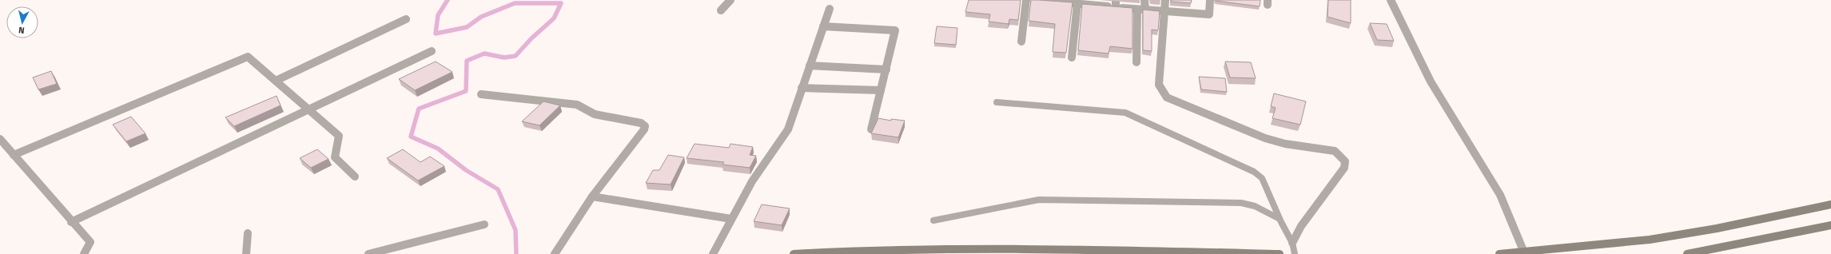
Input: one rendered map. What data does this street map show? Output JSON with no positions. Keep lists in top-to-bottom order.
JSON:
{
  "north": "bottom"
}
